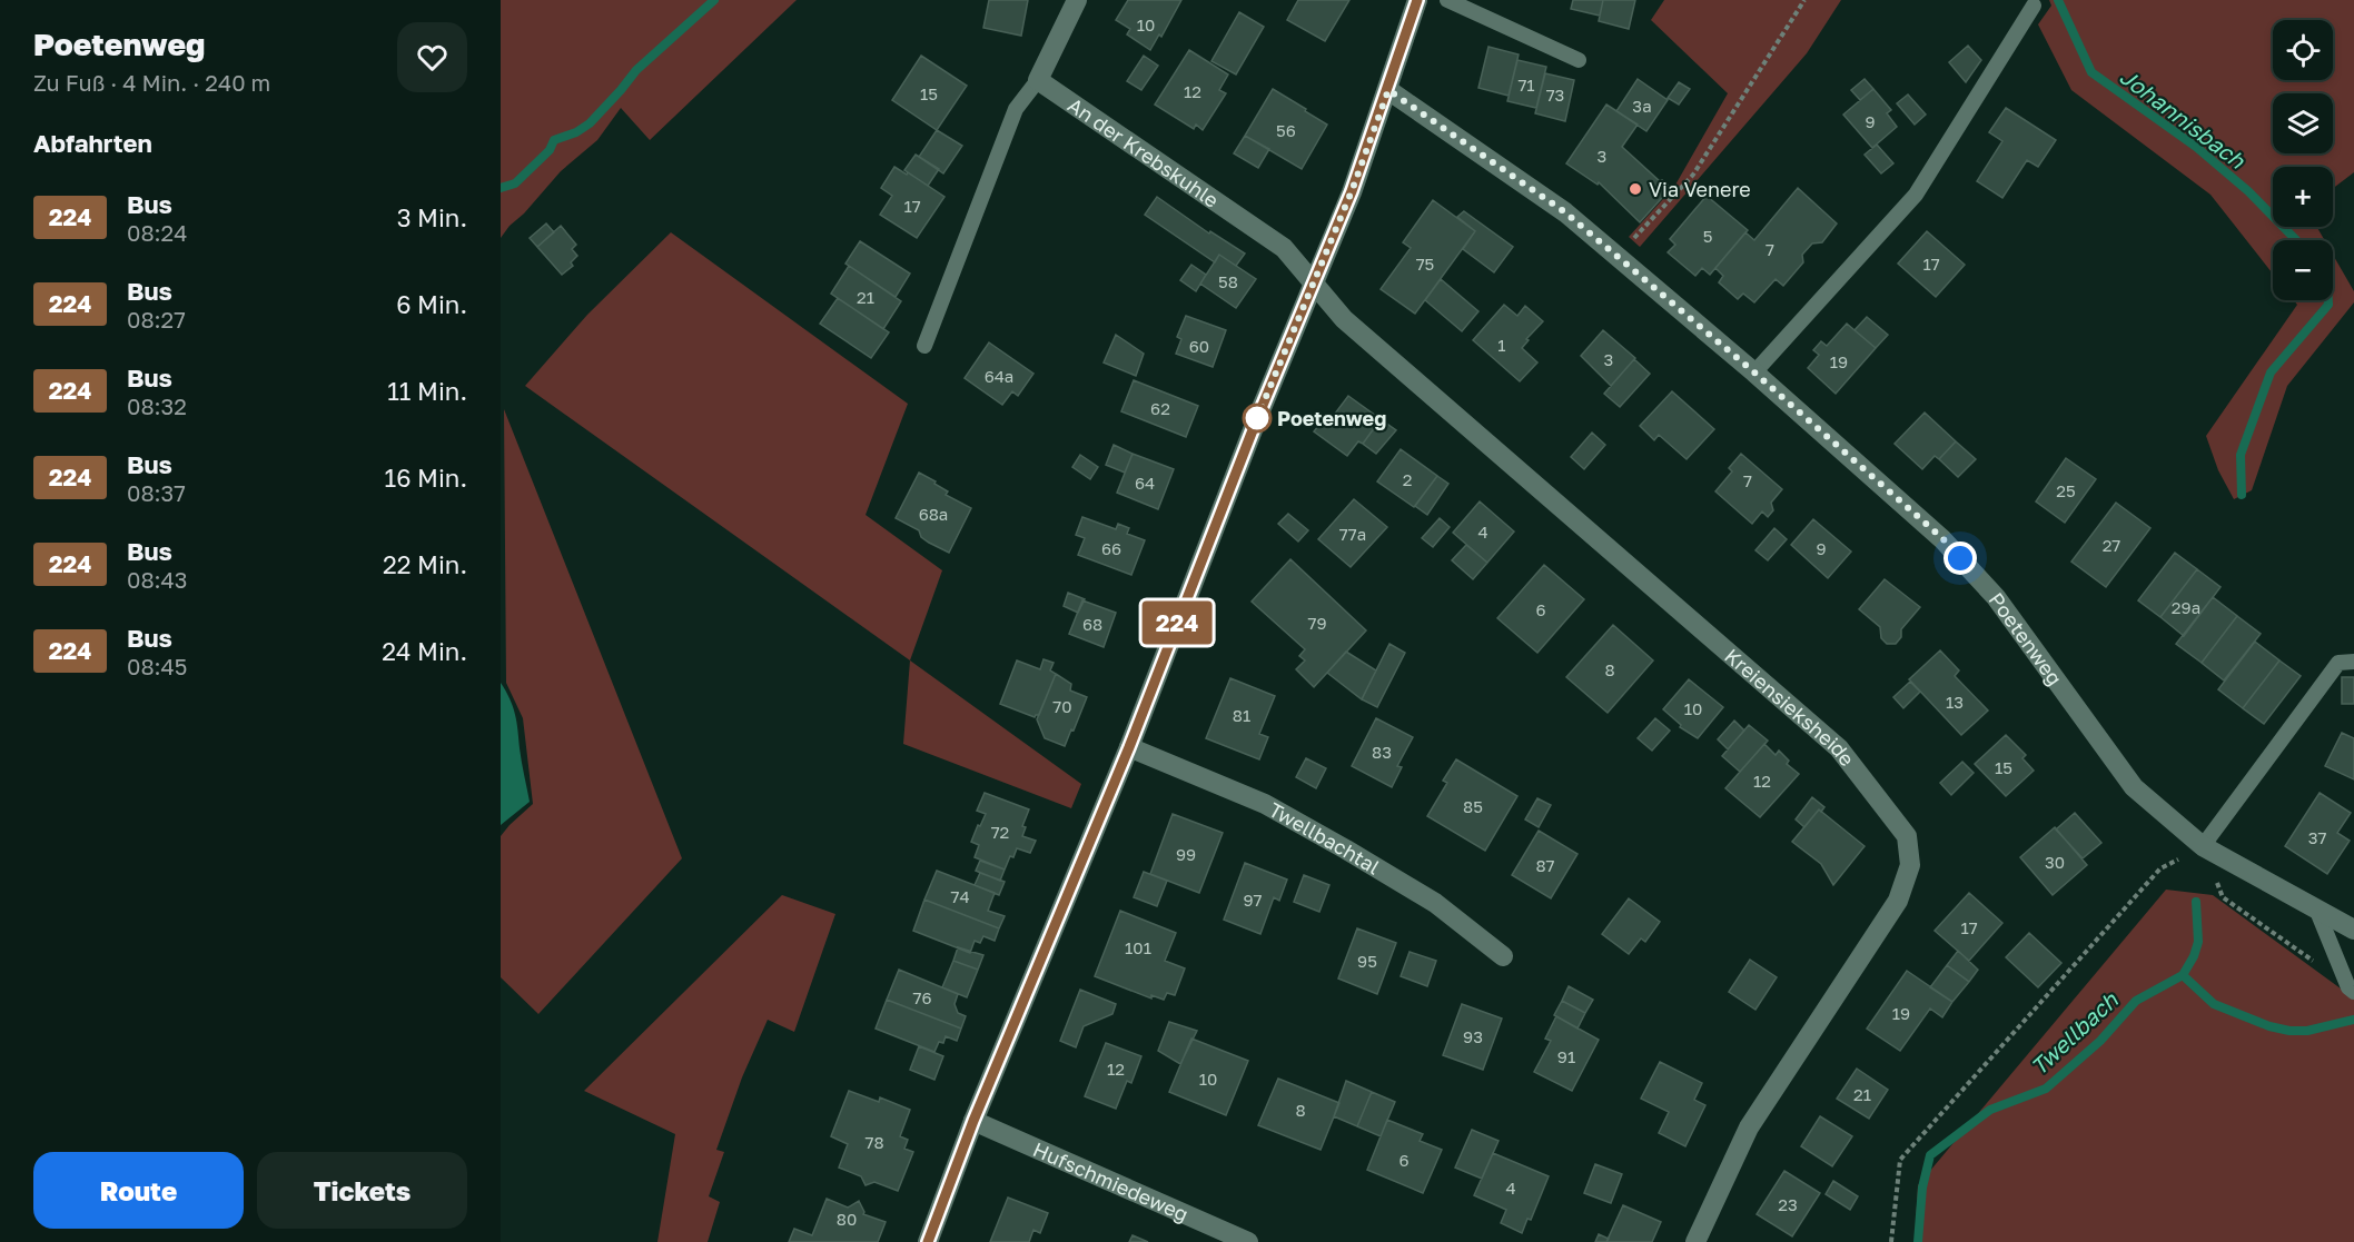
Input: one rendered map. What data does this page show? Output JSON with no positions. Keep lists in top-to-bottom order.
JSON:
{
  "streets": {
    "street": [
      "An der Krebskuhle",
      "Poetenweg",
      "Kreiensieksheide",
      "Twellbachtal",
      "Hufschmiedeweg"
    ]
  },
  "crossings": [
    ["An der Krebskuhle", "Kreiensieksheide"]
  ],
  "water": ["Johannisbach", "Twellbach"],
  "places": ["Via Venere", "Poetenweg"],
  "lines": ["bus line 224"],
  "house_numbers": [
    "10",
    "71",
    "12",
    "15",
    "73",
    "3a",
    "9",
    "56",
    "3",
    "17",
    "5",
    "7",
    "75",
    "17",
    "58",
    "21",
    "1",
    "60",
    "3",
    "19",
    "64a",
    "62",
    "2",
    "7",
    "64",
    "25",
    "68a",
    "4",
    "77a",
    "27",
    "66",
    "9",
    "29a",
    "6",
    "79",
    "68",
    "8",
    "13",
    "70",
    "10",
    "81",
    "83",
    "15",
    "12",
    "85",
    "72",
    "37",
    "99",
    "30",
    "87",
    "74",
    "97",
    "17",
    "101",
    "95",
    "76",
    "19",
    "93",
    "91",
    "12",
    "10",
    "21",
    "8",
    "78",
    "6",
    "4",
    "23",
    "80"
  ],
  "page": {
    "heading": [
      ["Poetenweg", "Zu Fuß · 4 Min. · 240 m"],
      "Abfahrten"
    ],
    "on_map": "224",
    "map_buttons": ["+", "−"],
    "list": [
      {
        "mark": "224",
        "name": "Bus",
        "note": "08:24",
        "value": "3 Min."
      },
      {
        "mark": "224",
        "name": "Bus",
        "note": "08:27",
        "value": "6 Min."
      },
      {
        "mark": "224",
        "name": "Bus",
        "note": "08:32",
        "value": "11 Min."
      },
      {
        "mark": "224",
        "name": "Bus",
        "note": "08:37",
        "value": "16 Min."
      },
      {
        "mark": "224",
        "name": "Bus",
        "note": "08:43",
        "value": "22 Min."
      },
      {
        "mark": "224",
        "name": "Bus",
        "note": "08:45",
        "value": "24 Min."
      }
    ],
    "buttons": ["Route", "Tickets"]
  }
}
